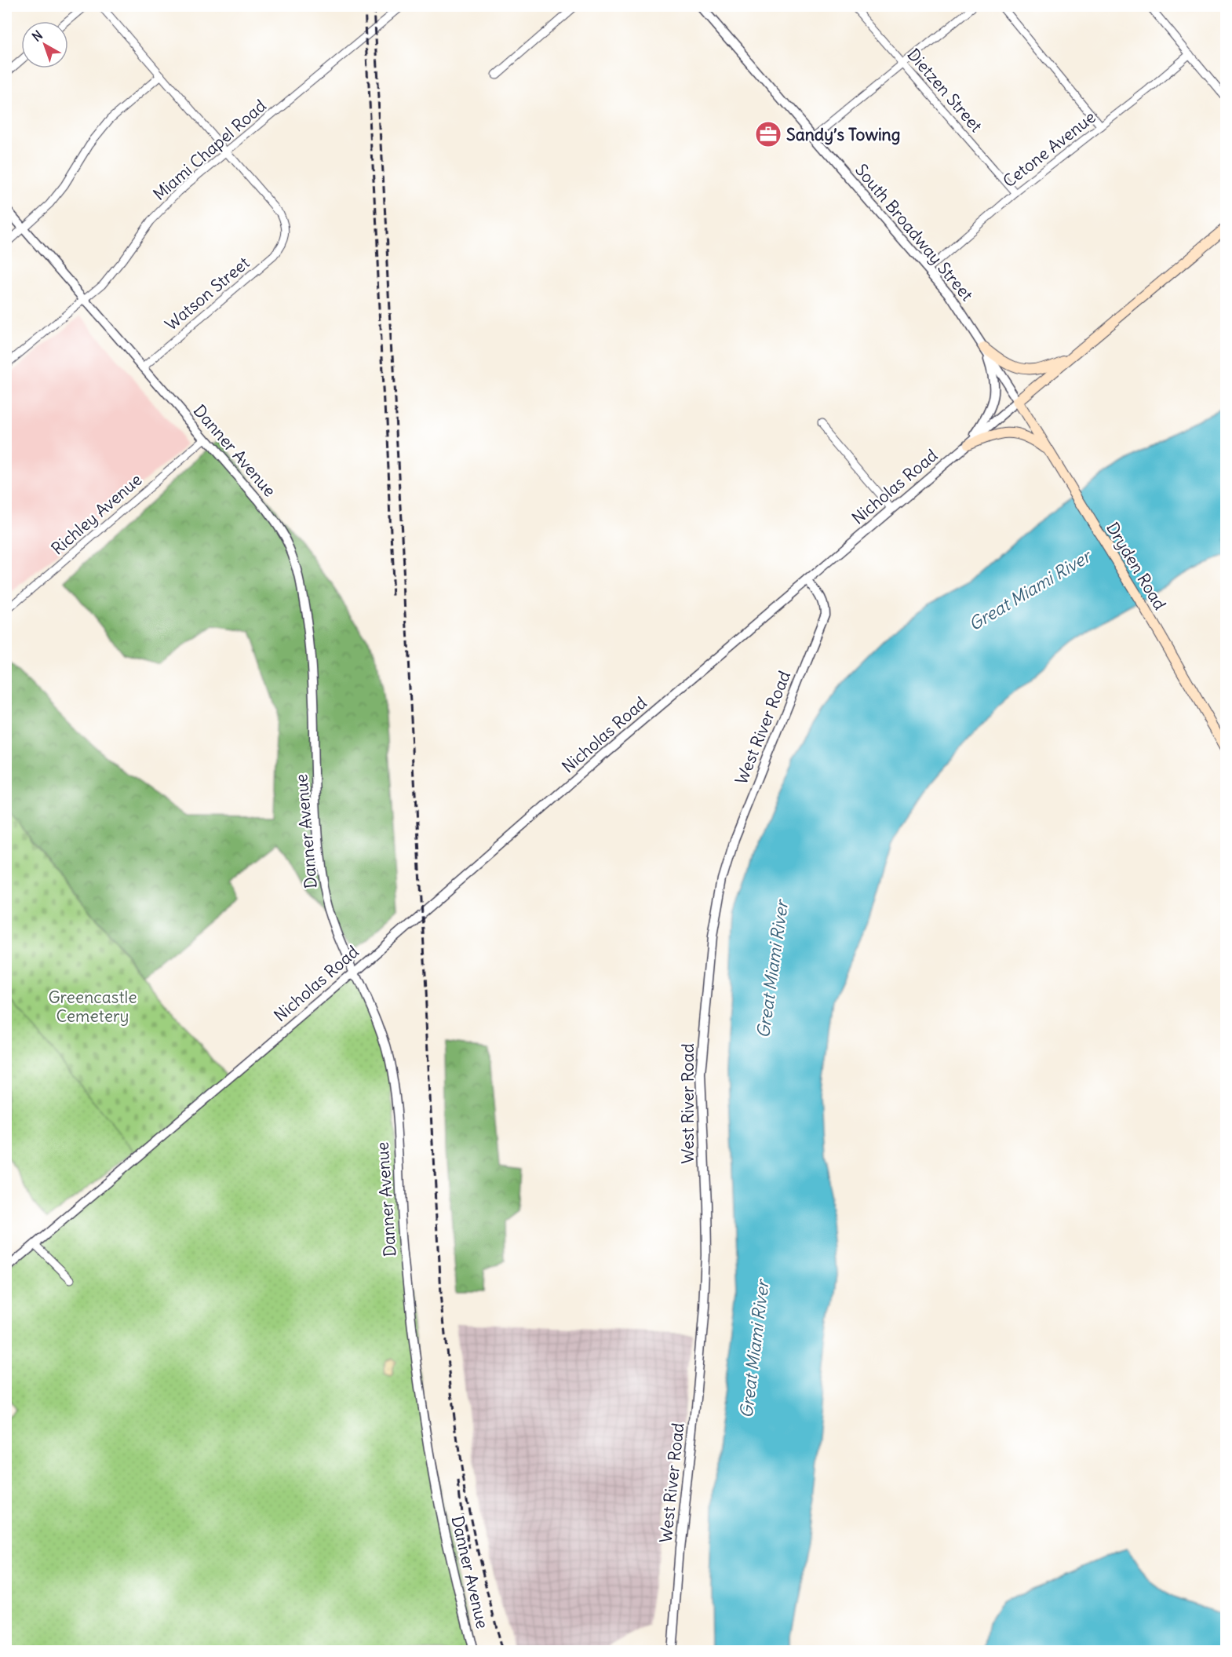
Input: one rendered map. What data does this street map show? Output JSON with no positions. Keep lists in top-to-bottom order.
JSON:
{
  "streets": {
    "main road": ["Nicholas Road", "Dryden Road"],
    "street": [
      "Dietzen Street",
      "Cetone Avenue",
      "Miami Chapel Road",
      "South Broadway Street",
      "Watson Street",
      "Danner Avenue",
      "Richley Avenue",
      "West River Road"
    ]
  },
  "crossings": [
    ["Dietzen Street", "Cetone Avenue"],
    ["Cetone Avenue", "South Broadway Street"],
    ["Miami Chapel Road", "Watson Street"],
    ["Miami Chapel Road", "Danner Avenue"],
    ["South Broadway Street", "Nicholas Road"],
    ["South Broadway Street", "Dryden Road"],
    ["Watson Street", "Danner Avenue"],
    ["Danner Avenue", "Nicholas Road"],
    ["Danner Avenue", "Richley Avenue"],
    ["Nicholas Road", "Dryden Road"],
    ["Nicholas Road", "West River Road"]
  ],
  "water": ["Great Miami River"],
  "parks": ["Greencastle Cemetery"],
  "places": {
    "office": ["Sandy’s Towing"]
  },
  "north": "top left"
}
